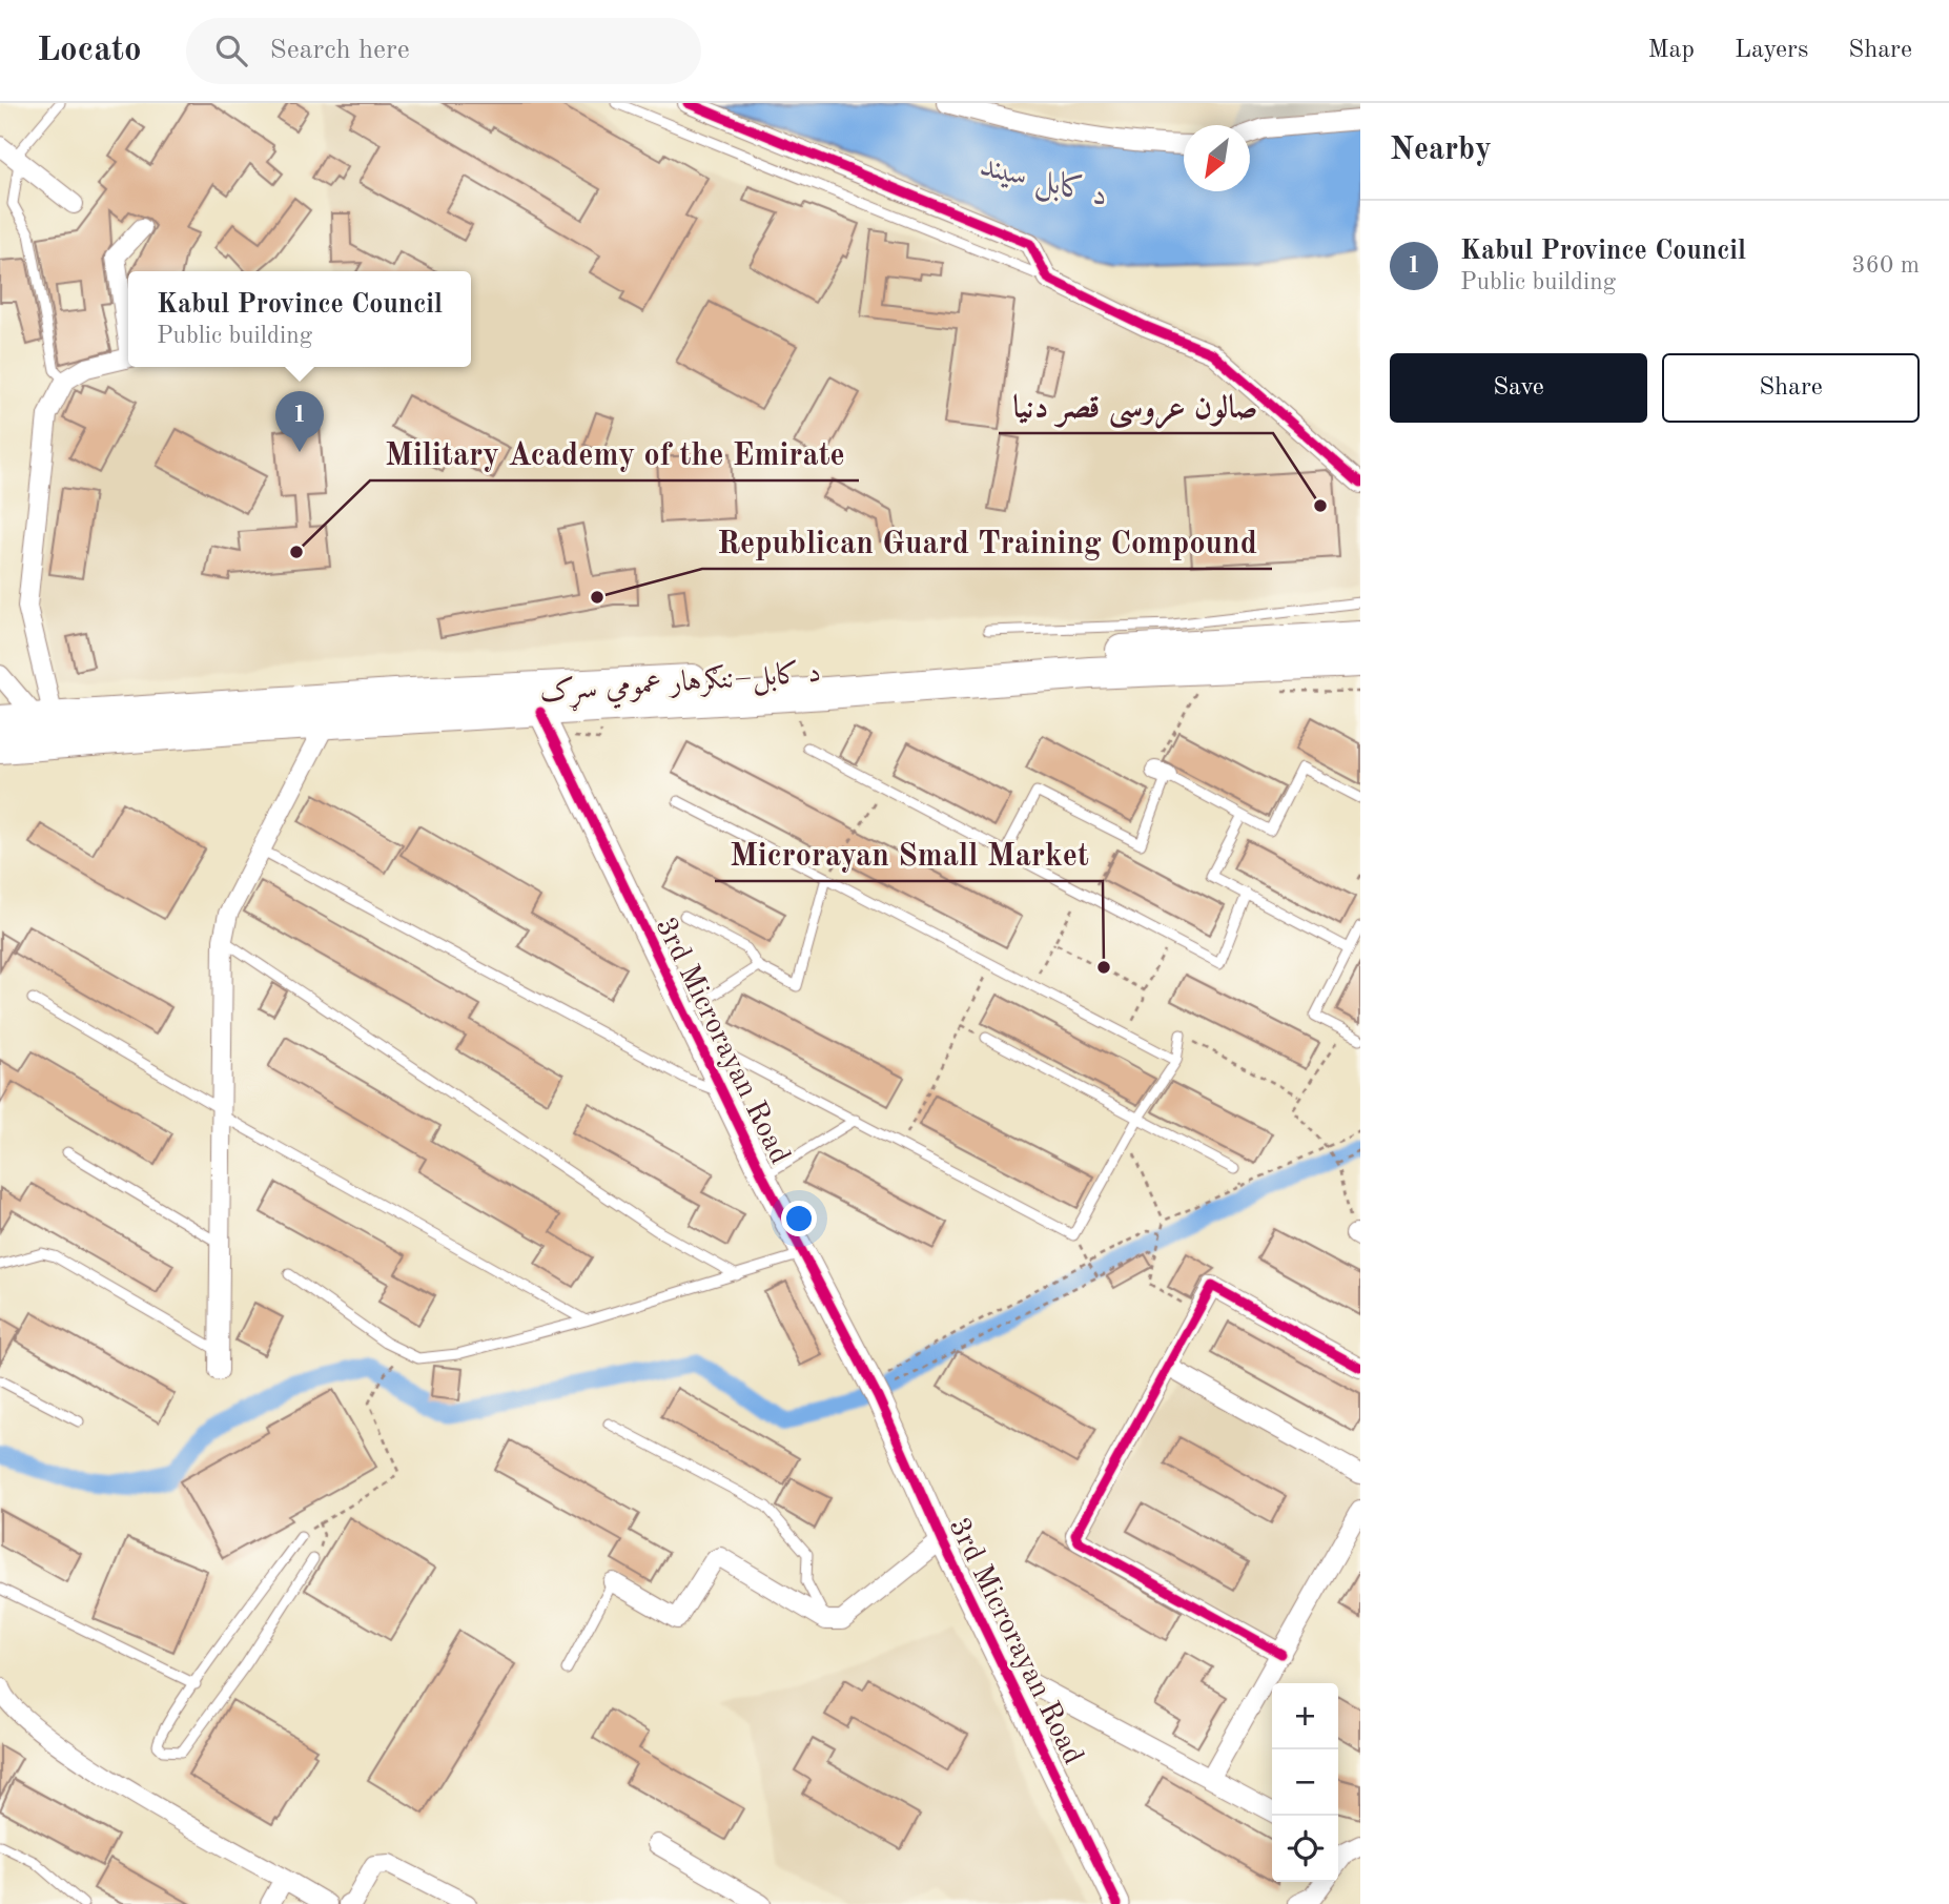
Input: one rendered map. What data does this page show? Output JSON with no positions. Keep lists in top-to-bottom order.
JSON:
{
  "streets": {
    "highway": ["د کابل–ننګرهار عمومي سړک"],
    "street": ["3rd Microrayan Road"]
  },
  "crossings": [
    ["د کابل–ننګرهار عمومي سړک", "3rd Microrayan Road"]
  ],
  "water": ["د کابل سيند"],
  "places": [
    "صالون عروسی قصر دنیا",
    "Military Academy of the Emirate",
    "Republican Guard Training Compound",
    "Microrayan Small Market"
  ],
  "north": "bottom left",
  "page": {
    "header": "Locato",
    "search": "Search here",
    "nav": ["Map", "Layers", "Share"],
    "heading": "Nearby",
    "list": [
      {
        "mark": "1",
        "name": "Kabul Province Council",
        "note": "Public building",
        "value": "360 m"
      }
    ],
    "popup": ["Kabul Province Council", "Public building"],
    "buttons": ["Save", "Share"],
    "pins": "1",
    "map_buttons": ["+", "−"]
  }
}
